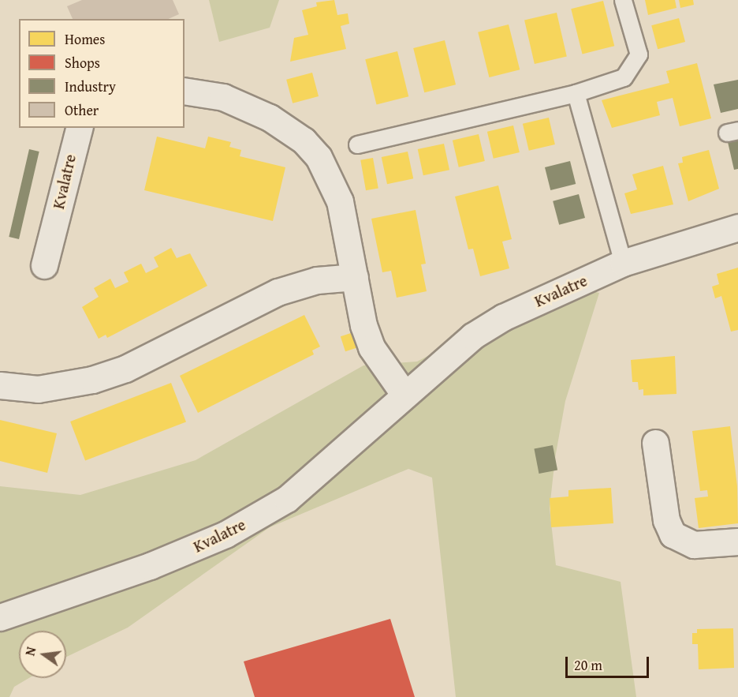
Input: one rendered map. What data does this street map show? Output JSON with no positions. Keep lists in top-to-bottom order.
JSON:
{
  "streets": {
    "street": ["Kvalatre"]
  },
  "legend": [
    "Homes",
    "Shops",
    "Industry",
    "Other"
  ],
  "scale_bar": "20 m",
  "north": "left"
}
